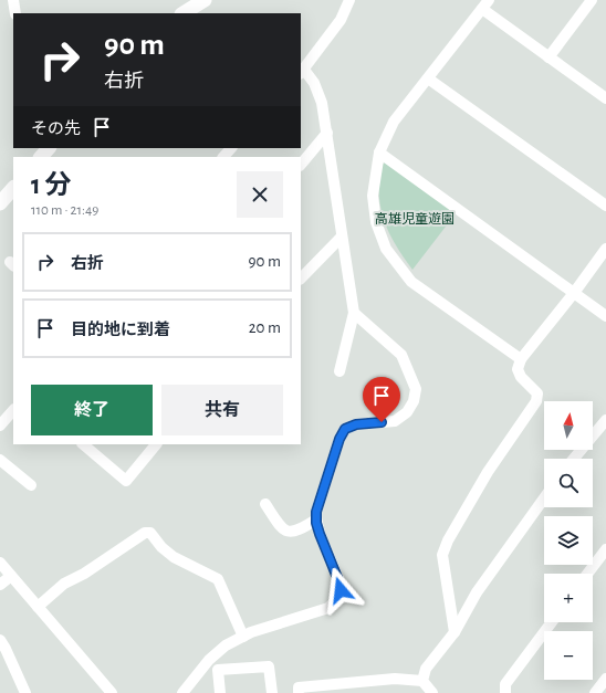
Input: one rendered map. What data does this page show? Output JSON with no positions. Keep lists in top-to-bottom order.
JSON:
{
  "parks": ["高雄児童遊園"],
  "north": "top",
  "page": {
    "turn": ["90 m", "右折"],
    "then": "その先",
    "heading": ["1 分", "110 m · 21:49"],
    "list": [
      {
        "name": "右折",
        "value": "90 m"
      },
      {
        "name": "目的地に到着",
        "value": "20 m"
      }
    ],
    "buttons": ["終了", "共有"],
    "map_buttons": ["+", "−"]
  }
}
